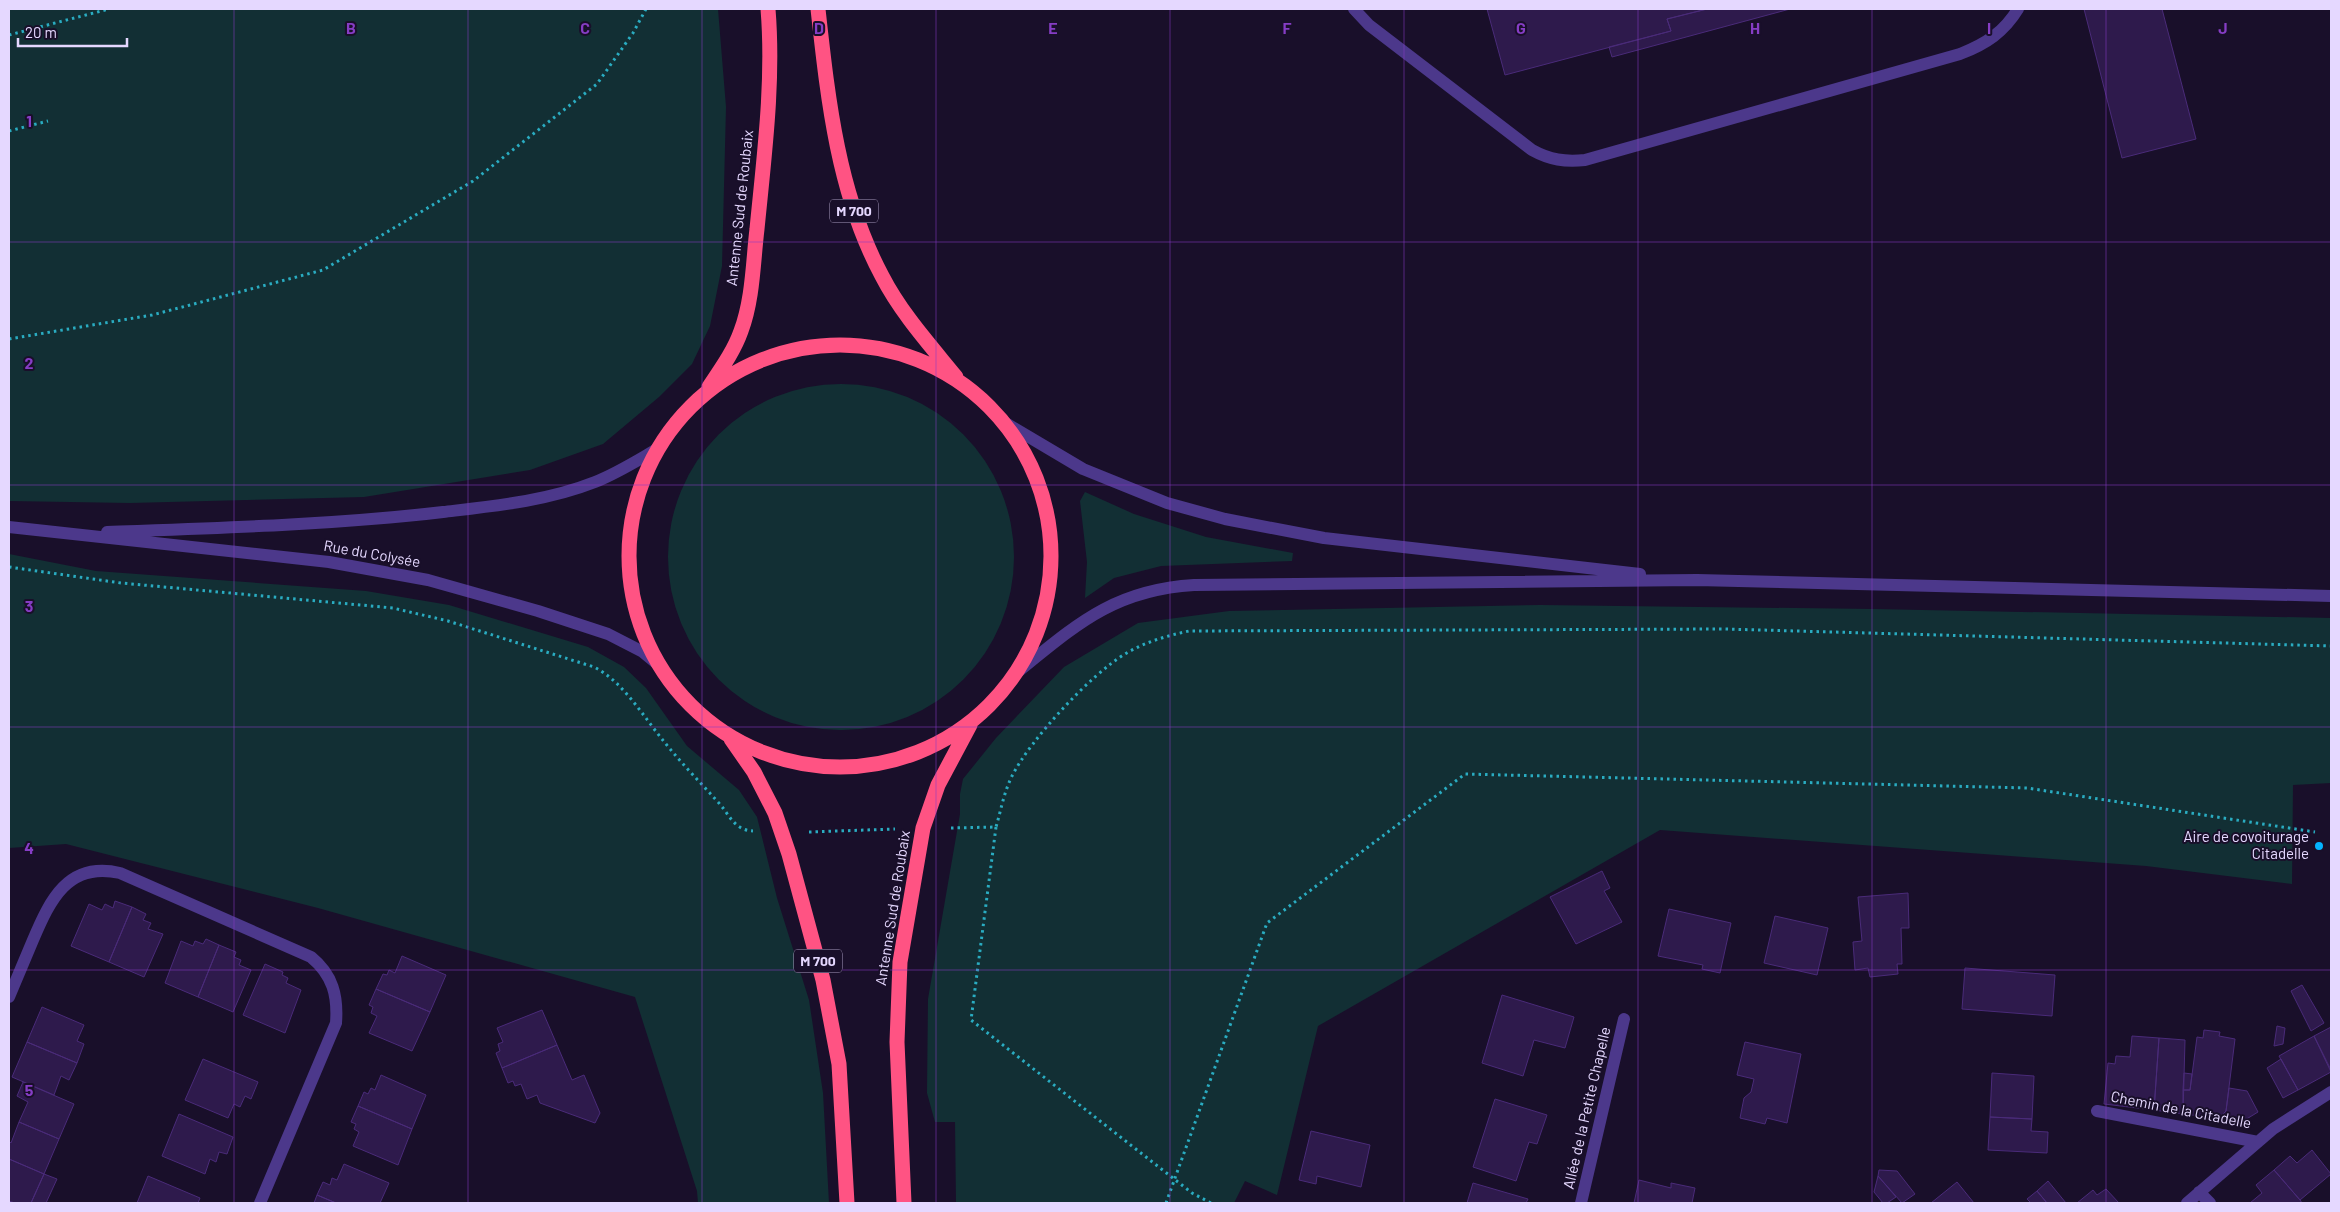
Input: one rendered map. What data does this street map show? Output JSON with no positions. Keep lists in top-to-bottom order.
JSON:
{
  "streets": {
    "highway": ["Antenne Sud de Roubaix", "M 700"],
    "street": ["Rue du Colysée", "Allée de la Petite Chapelle", "Chemin de la Citadelle"]
  },
  "places": ["Aire de covoiturage Citadelle"],
  "scale_bar": "20 m",
  "grid": {
    "columns": [
      "B",
      "C",
      "D",
      "E",
      "F",
      "G",
      "H",
      "I",
      "J"
    ],
    "rows": [
      "1",
      "2",
      "3",
      "4",
      "5"
    ]
  }
}
